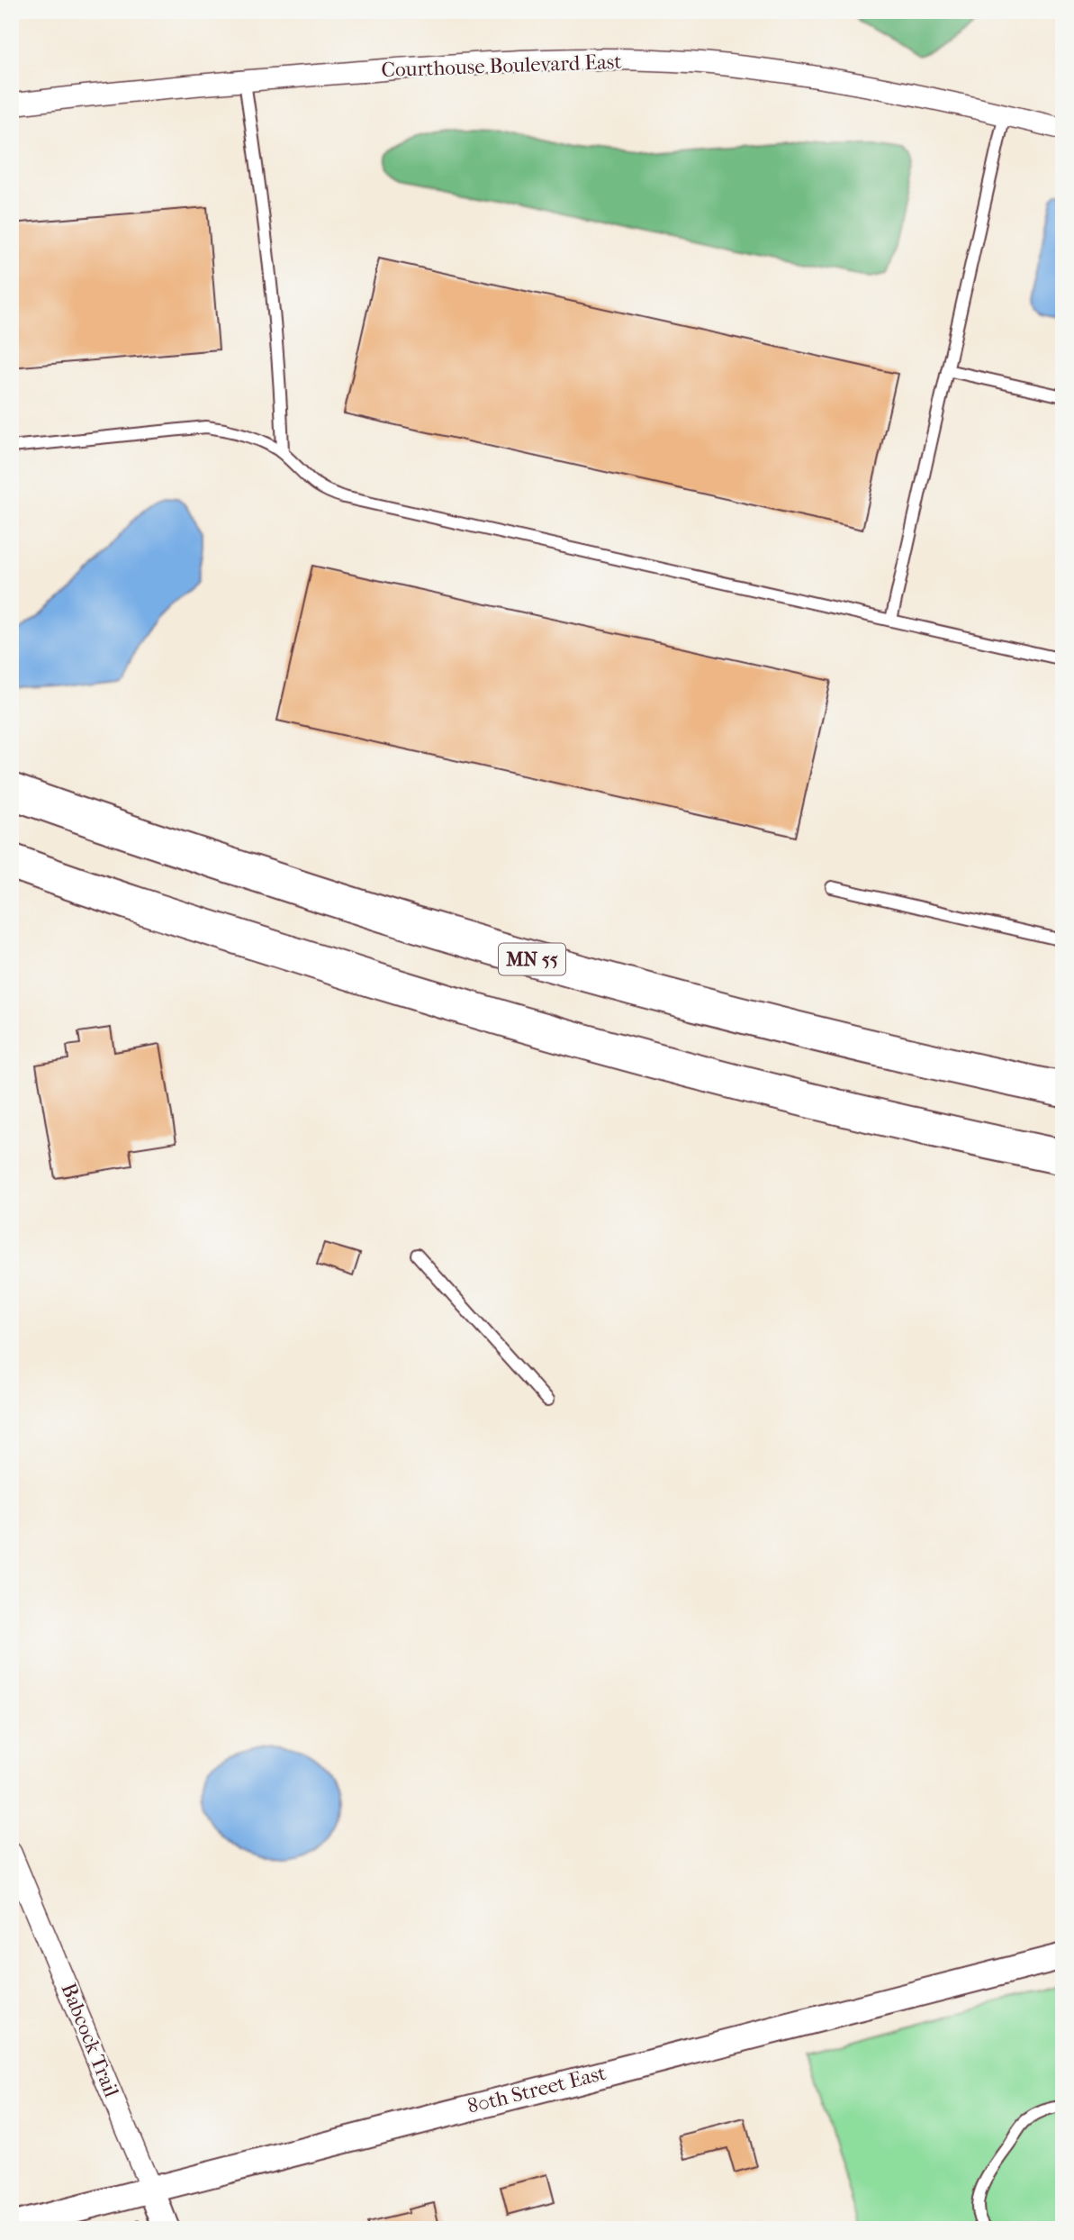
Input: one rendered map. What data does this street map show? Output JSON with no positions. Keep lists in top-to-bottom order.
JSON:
{
  "streets": {
    "highway": ["MN 55"],
    "street": ["Courthouse Boulevard East", "Babcock Trail", "80th Street East"]
  },
  "crossings": [
    ["Babcock Trail", "80th Street East"]
  ]
}
